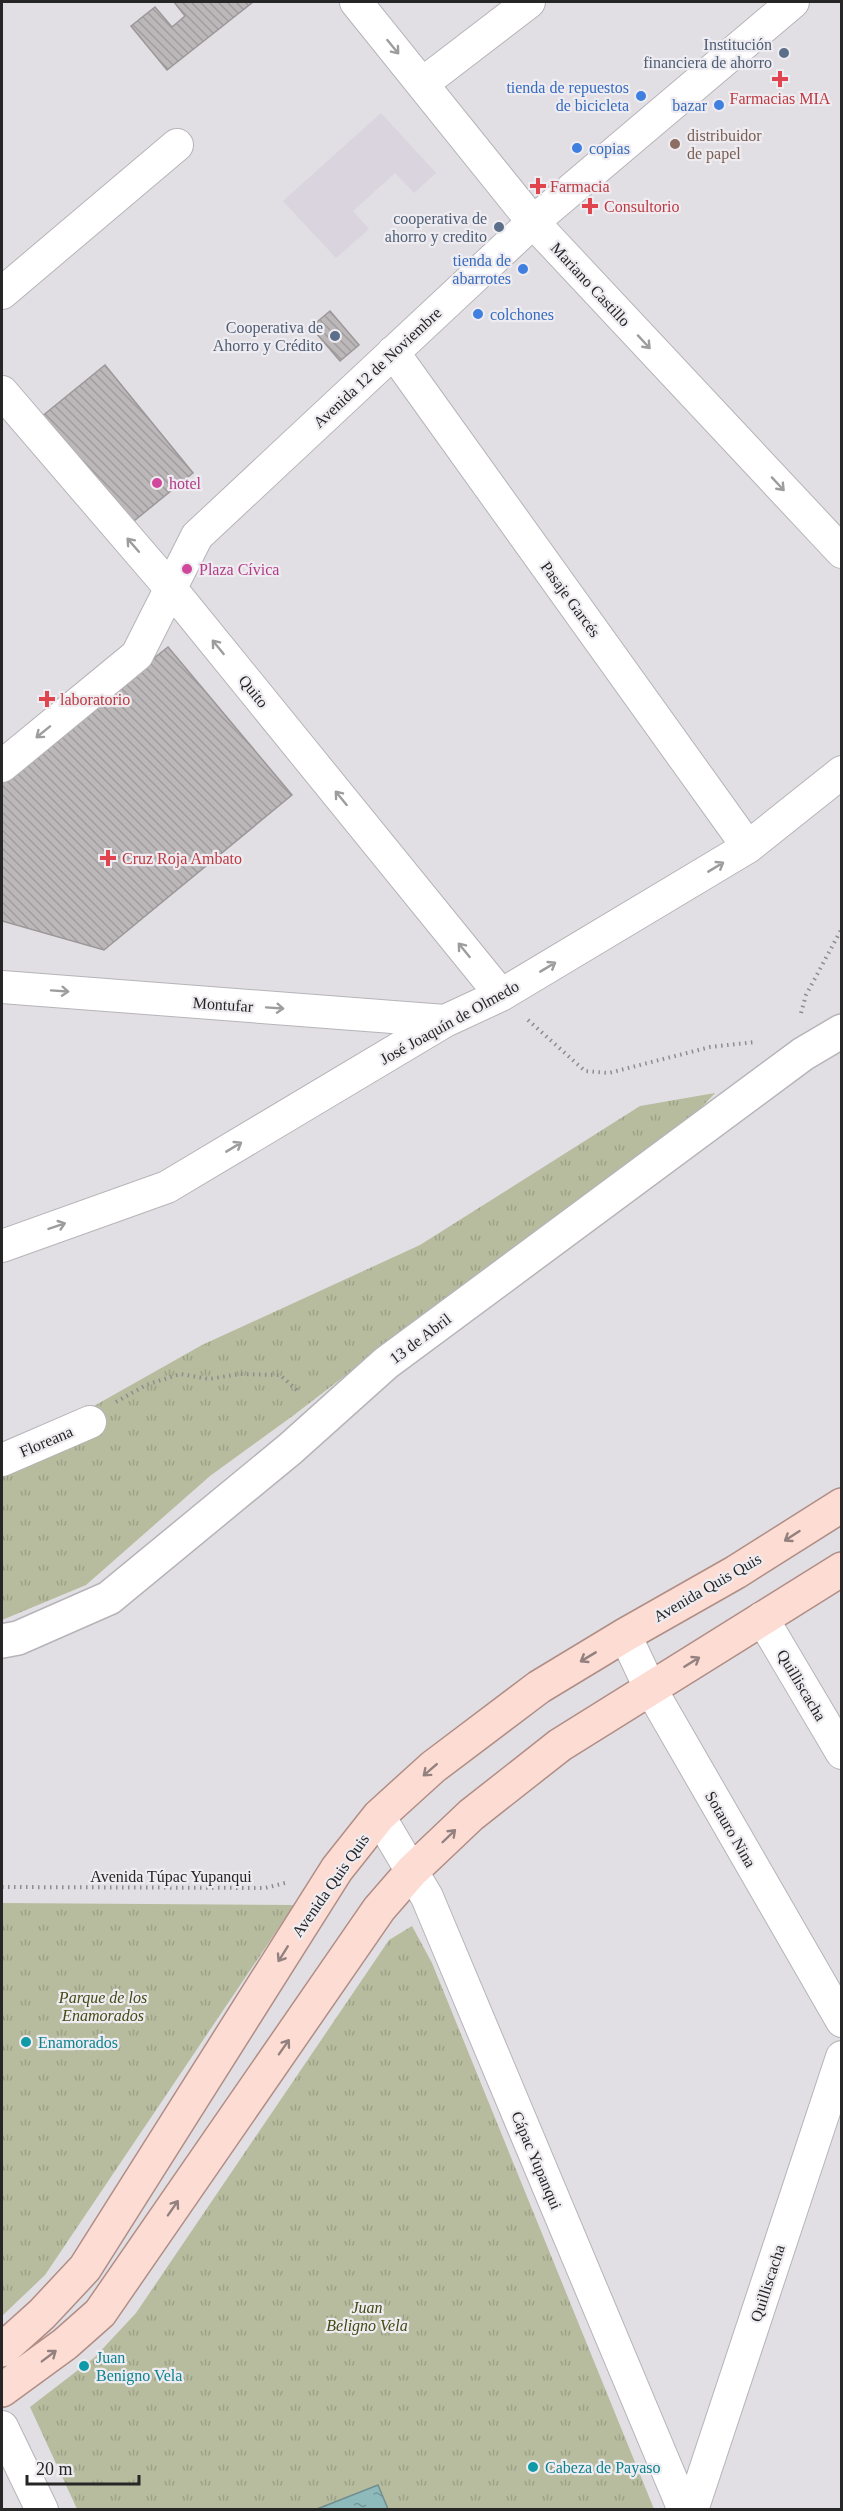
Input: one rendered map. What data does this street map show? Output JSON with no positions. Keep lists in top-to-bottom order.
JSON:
{
  "streets": {
    "main road": ["Avenida Quis Quis"],
    "street": [
      "Mariano Castillo",
      "Avenida 12 de Noviembre",
      "Pasaje Garcés",
      "Quito",
      "Montufar",
      "José Joaquín de Olmedo",
      "13 de Abril",
      "Floreana",
      "Quilliscacha",
      "Sotauro Nina",
      "Cápac Yupanqui"
    ],
    "path": ["Avenida Túpac Yupanqui"]
  },
  "crossings": [
    ["Mariano Castillo", "Avenida 12 de Noviembre"],
    ["Avenida 12 de Noviembre", "Pasaje Garcés"],
    ["Avenida 12 de Noviembre", "Quito"],
    ["Pasaje Garcés", "José Joaquín de Olmedo"],
    ["Quito", "José Joaquín de Olmedo"],
    ["Montufar", "José Joaquín de Olmedo"],
    ["Avenida Quis Quis", "Sotauro Nina"],
    ["Avenida Quis Quis", "Cápac Yupanqui"]
  ],
  "one_way": [
    "Mariano Castillo",
    "Quito",
    "Montufar",
    "José Joaquín de Olmedo"
  ],
  "parks": ["Parque de los Enamorados", "Juan Beligno Vela"],
  "places": {
    "other": [
      "Institución financiera de ahorro",
      "tienda de repuestos de bicicleta",
      "bazar",
      "distribuidor de papel",
      "copias",
      "cooperativa de ahorro y credito",
      "tienda de abarrotes",
      "colchones",
      "Cooperativa de Ahorro y Crédito",
      "hotel",
      "Plaza Cívica",
      "Enamorados",
      "Juan Benigno Vela",
      "Cabeza de Payaso"
    ],
    "health": [
      "Farmacias MIA",
      "Farmacia",
      "Consultorio",
      "laboratorio",
      "Cruz Roja Ambato"
    ]
  },
  "scale_bar": "20 m"
}
